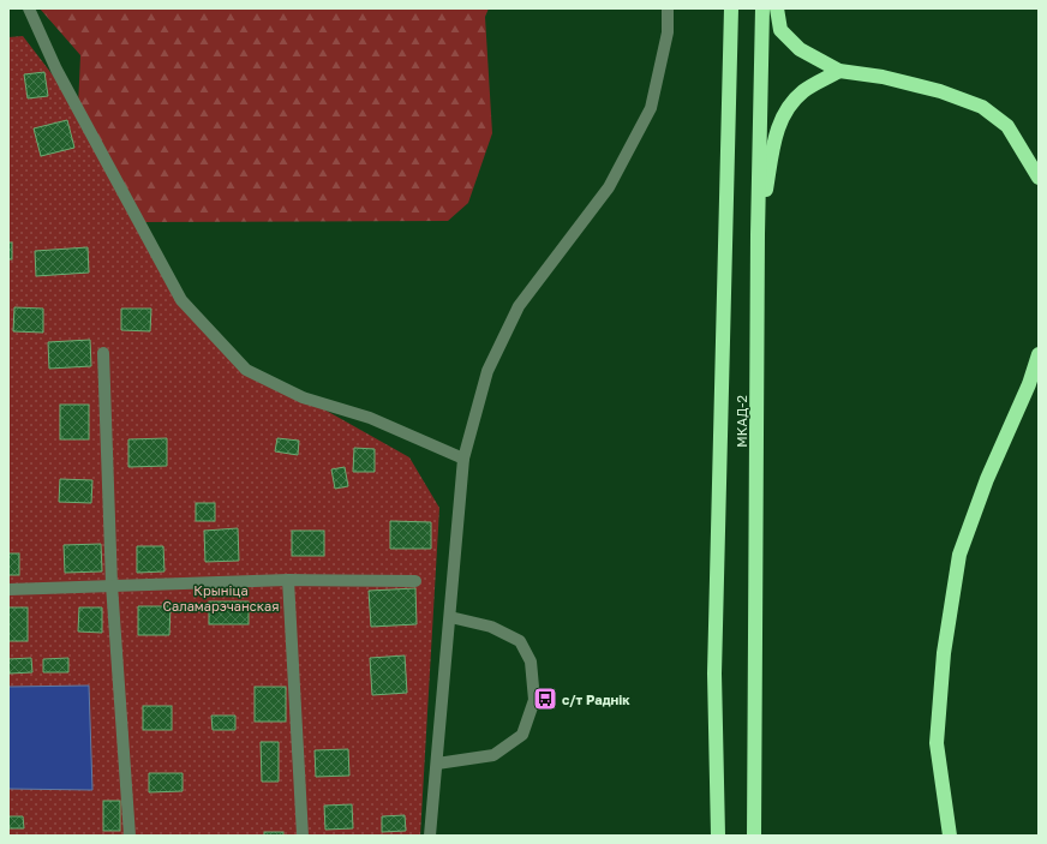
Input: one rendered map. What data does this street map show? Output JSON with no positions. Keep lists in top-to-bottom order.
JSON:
{
  "streets": {
    "highway": ["МКАД-2"]
  },
  "parks": ["Крыніца Саламарэчанская"],
  "places": {
    "bus stop": ["с/т Раднік"]
  }
}
